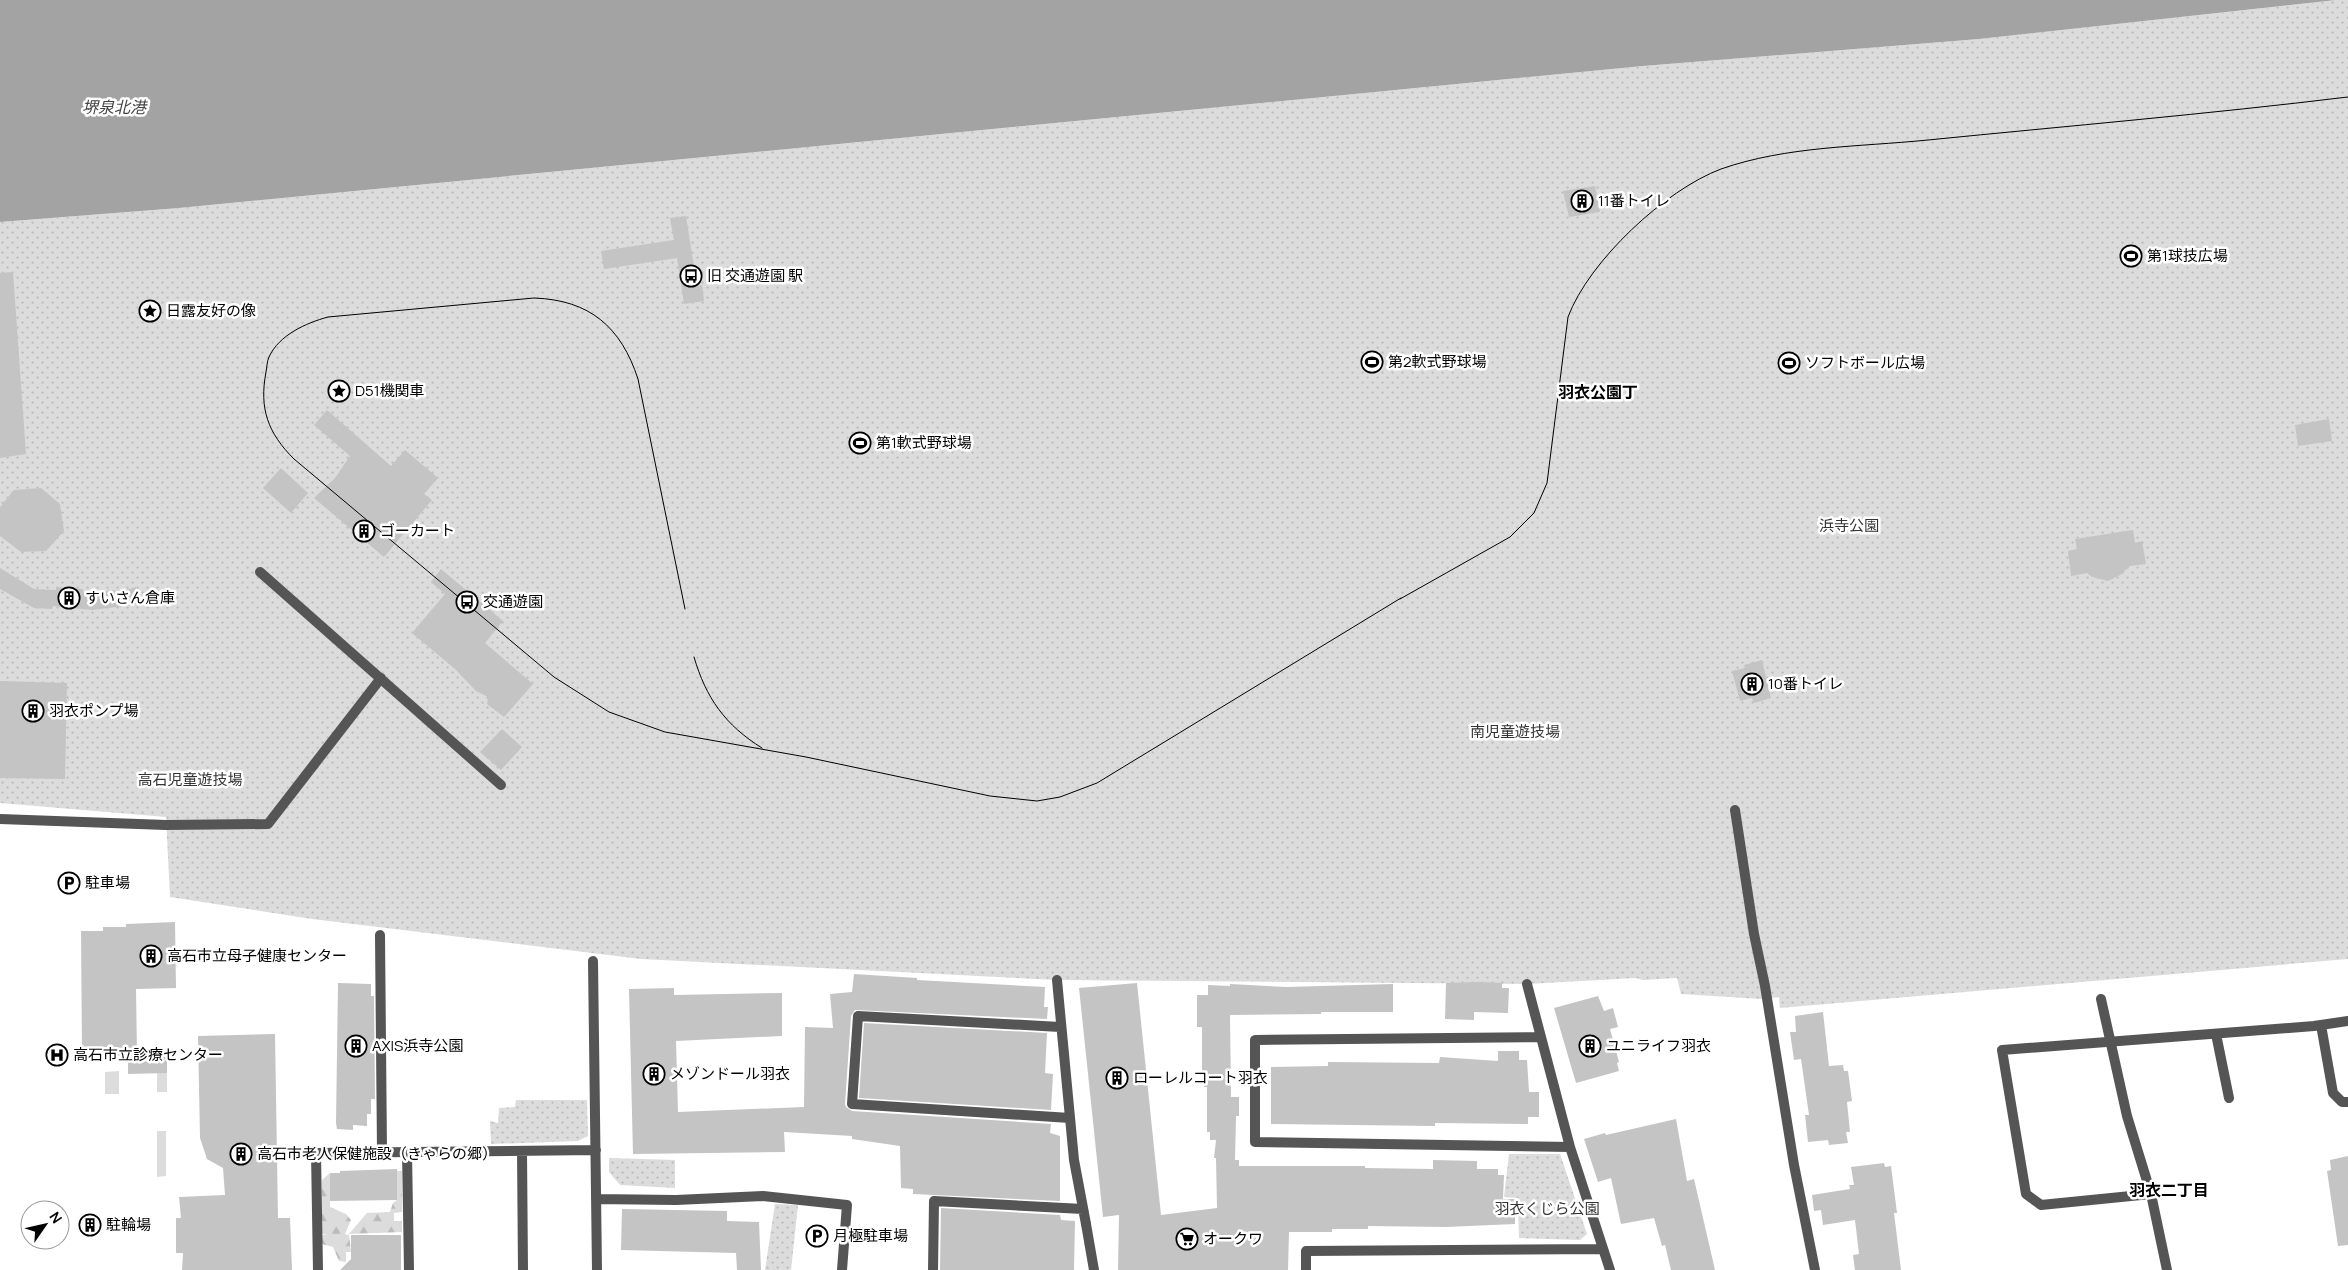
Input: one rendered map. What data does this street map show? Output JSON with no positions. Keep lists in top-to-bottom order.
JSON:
{
  "districts": ["羽衣公園丁", "羽衣二丁目"],
  "water": ["堺泉北港"],
  "parks": [
    "浜寺公園",
    "南児童遊技場",
    "高石児童遊技場",
    "羽衣くじら公園"
  ],
  "places": {
    "building": [
      "11番トイレ",
      "ゴーカート",
      "すいさん倉庫",
      "10番トイレ",
      "羽衣ポンプ場",
      "高石市立母子健康センター",
      "AXIS浜寺公園",
      "ユニライフ羽衣",
      "メゾンドール羽衣",
      "ローレルコート羽衣",
      "高石市老人保健施設（きゃらの郷）",
      "駐輪場"
    ],
    "sports": [
      "第1球技広場",
      "第2軟式野球場",
      "ソフトボール広場",
      "第1軟式野球場"
    ],
    "bus stop": ["旧 交通遊園 駅", "交通遊園"],
    "place": ["日露友好の像", "D51機関車"],
    "parking": ["駐車場", "月極駐車場"],
    "hospital": ["高石市立診療センター"],
    "supermarket": ["オークワ"]
  },
  "north": "top right"
}
